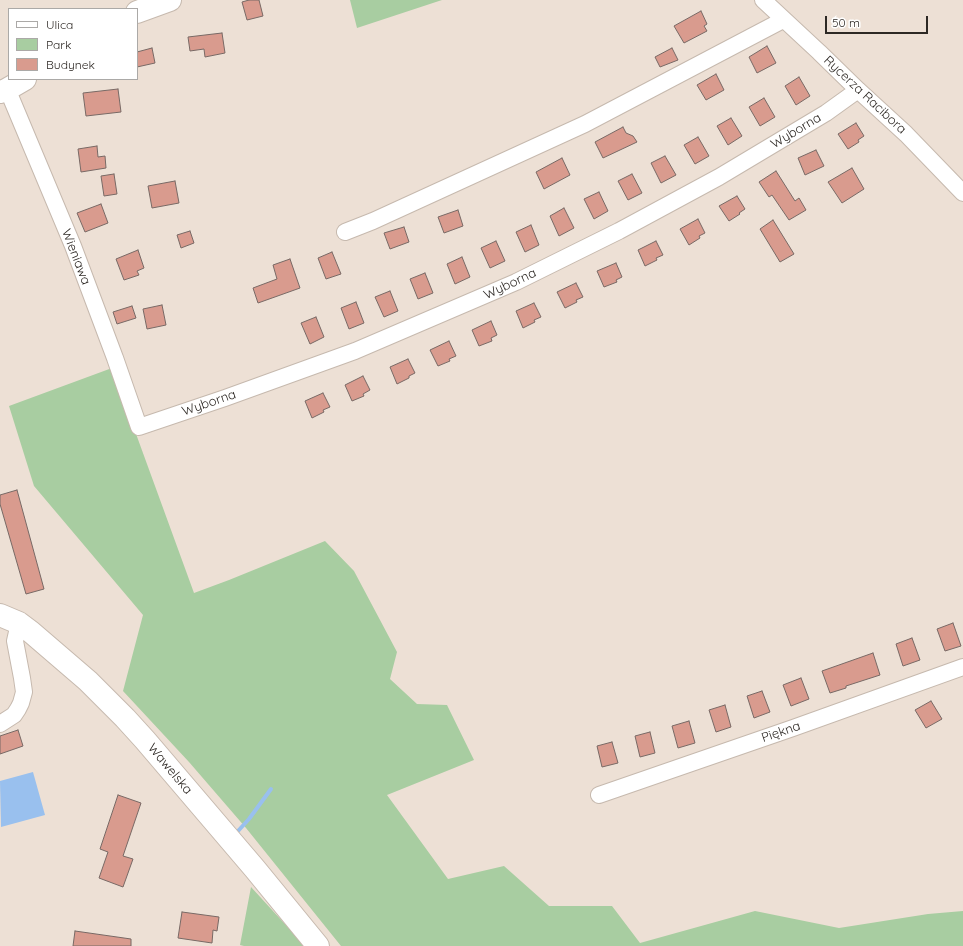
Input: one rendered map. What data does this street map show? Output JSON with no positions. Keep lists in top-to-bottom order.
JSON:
{
  "streets": {
    "street": [
      "Rycerza Racibora",
      "Wyborna",
      "Wieniawa",
      "Piękna",
      "Wawelska"
    ]
  },
  "crossings": [
    ["Rycerza Racibora", "Wyborna"],
    ["Wyborna", "Wieniawa"]
  ],
  "legend": ["Ulica", "Park", "Budynek"],
  "scale_bar": "50 m"
}
